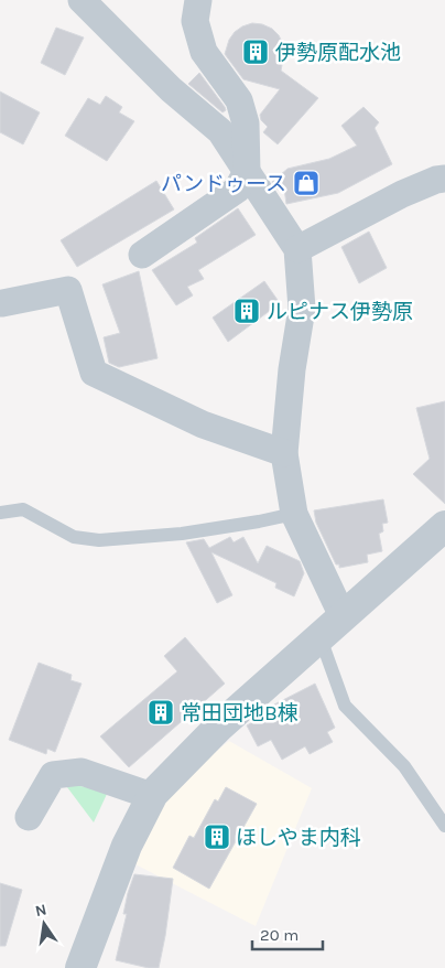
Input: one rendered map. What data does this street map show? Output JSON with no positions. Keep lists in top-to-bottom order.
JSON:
{
  "places": {
    "building": [
      "伊勢原配水池",
      "ルピナス伊勢原",
      "常田団地B棟",
      "ほしやま内科"
    ],
    "shop": ["パンドゥース"]
  },
  "scale_bar": "20 m",
  "north": "top"
}
